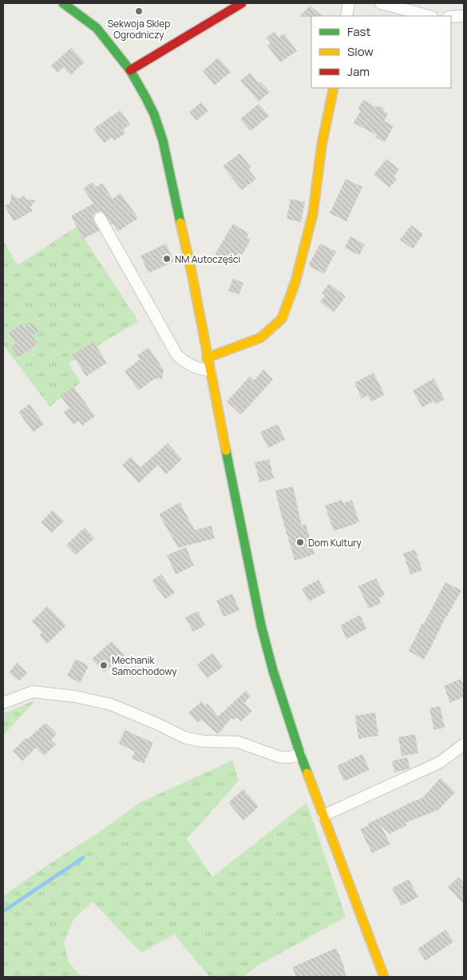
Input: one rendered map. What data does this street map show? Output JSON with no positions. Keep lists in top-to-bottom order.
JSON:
{
  "places": [
    "Sekwoja Sklep Ogrodniczy",
    "NM Autoczęści",
    "Dom Kultury",
    "Mechanik Samochodowy"
  ],
  "legend": ["Fast", "Slow", "Jam"]
}
